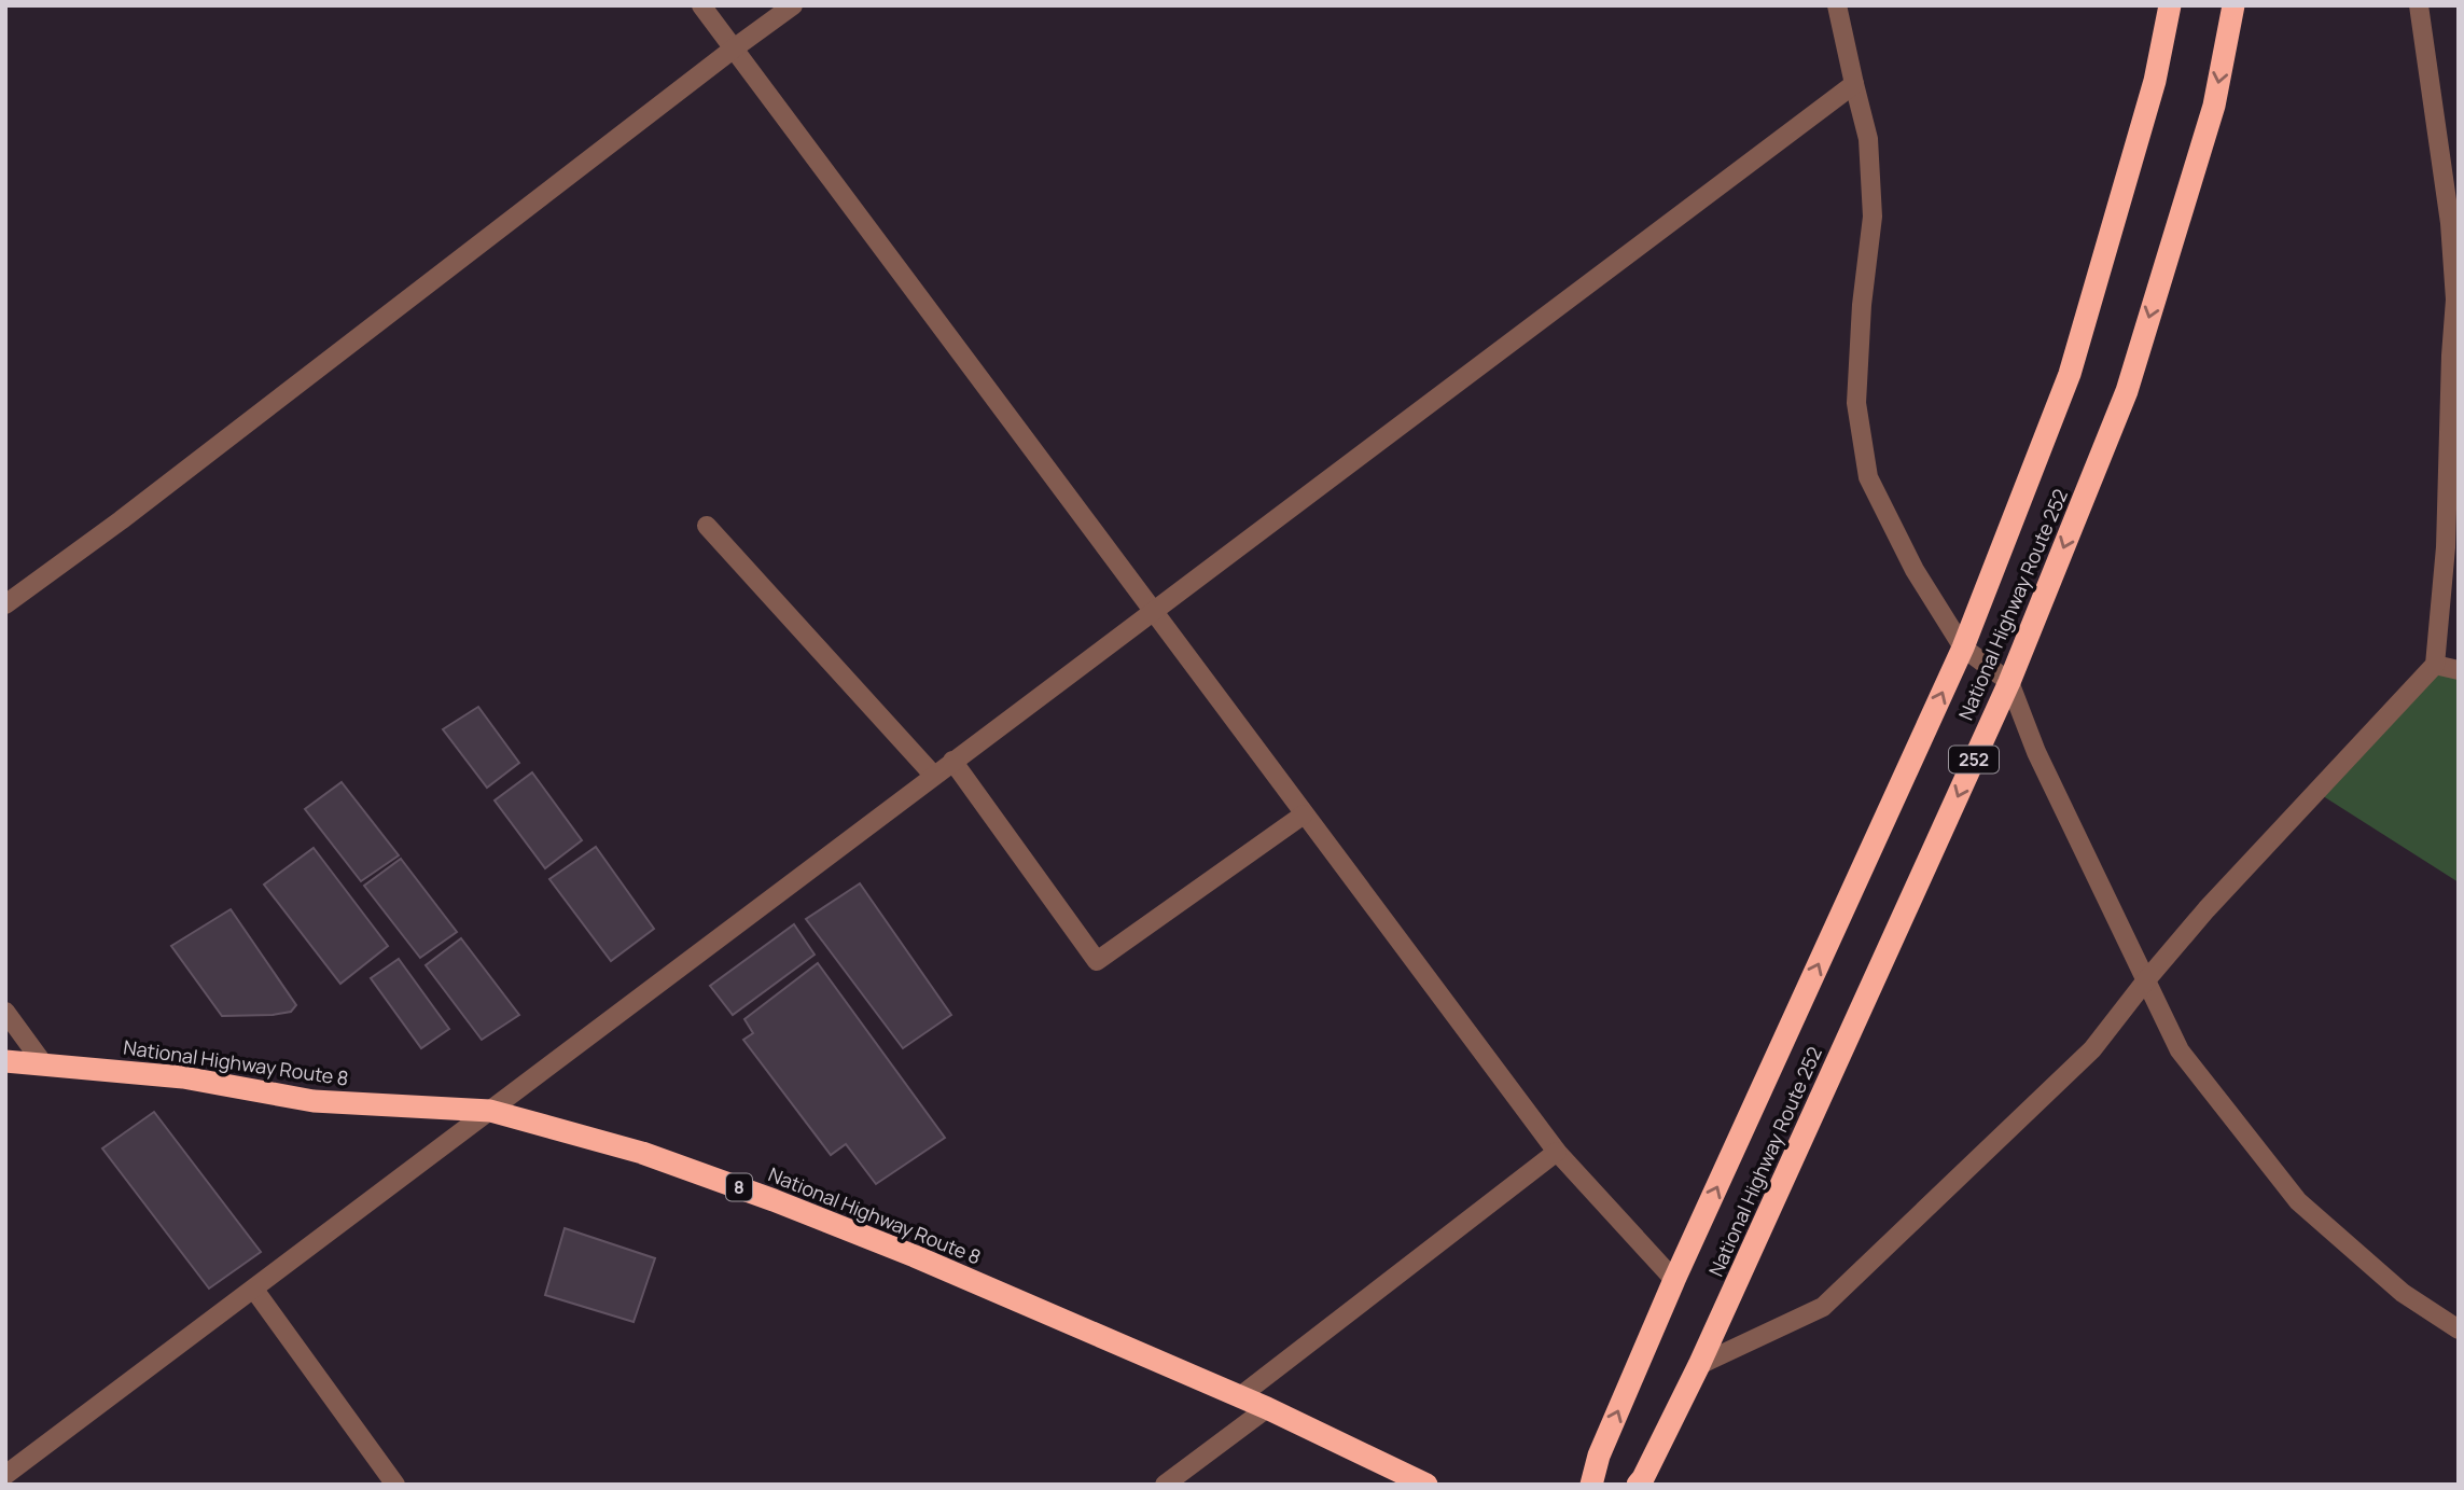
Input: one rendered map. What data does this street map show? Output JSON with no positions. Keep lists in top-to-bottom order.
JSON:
{
  "streets": {
    "highway": [
      "National Highway Route 252",
      "252",
      "National Highway Route 8",
      "8"
    ]
  }
}
